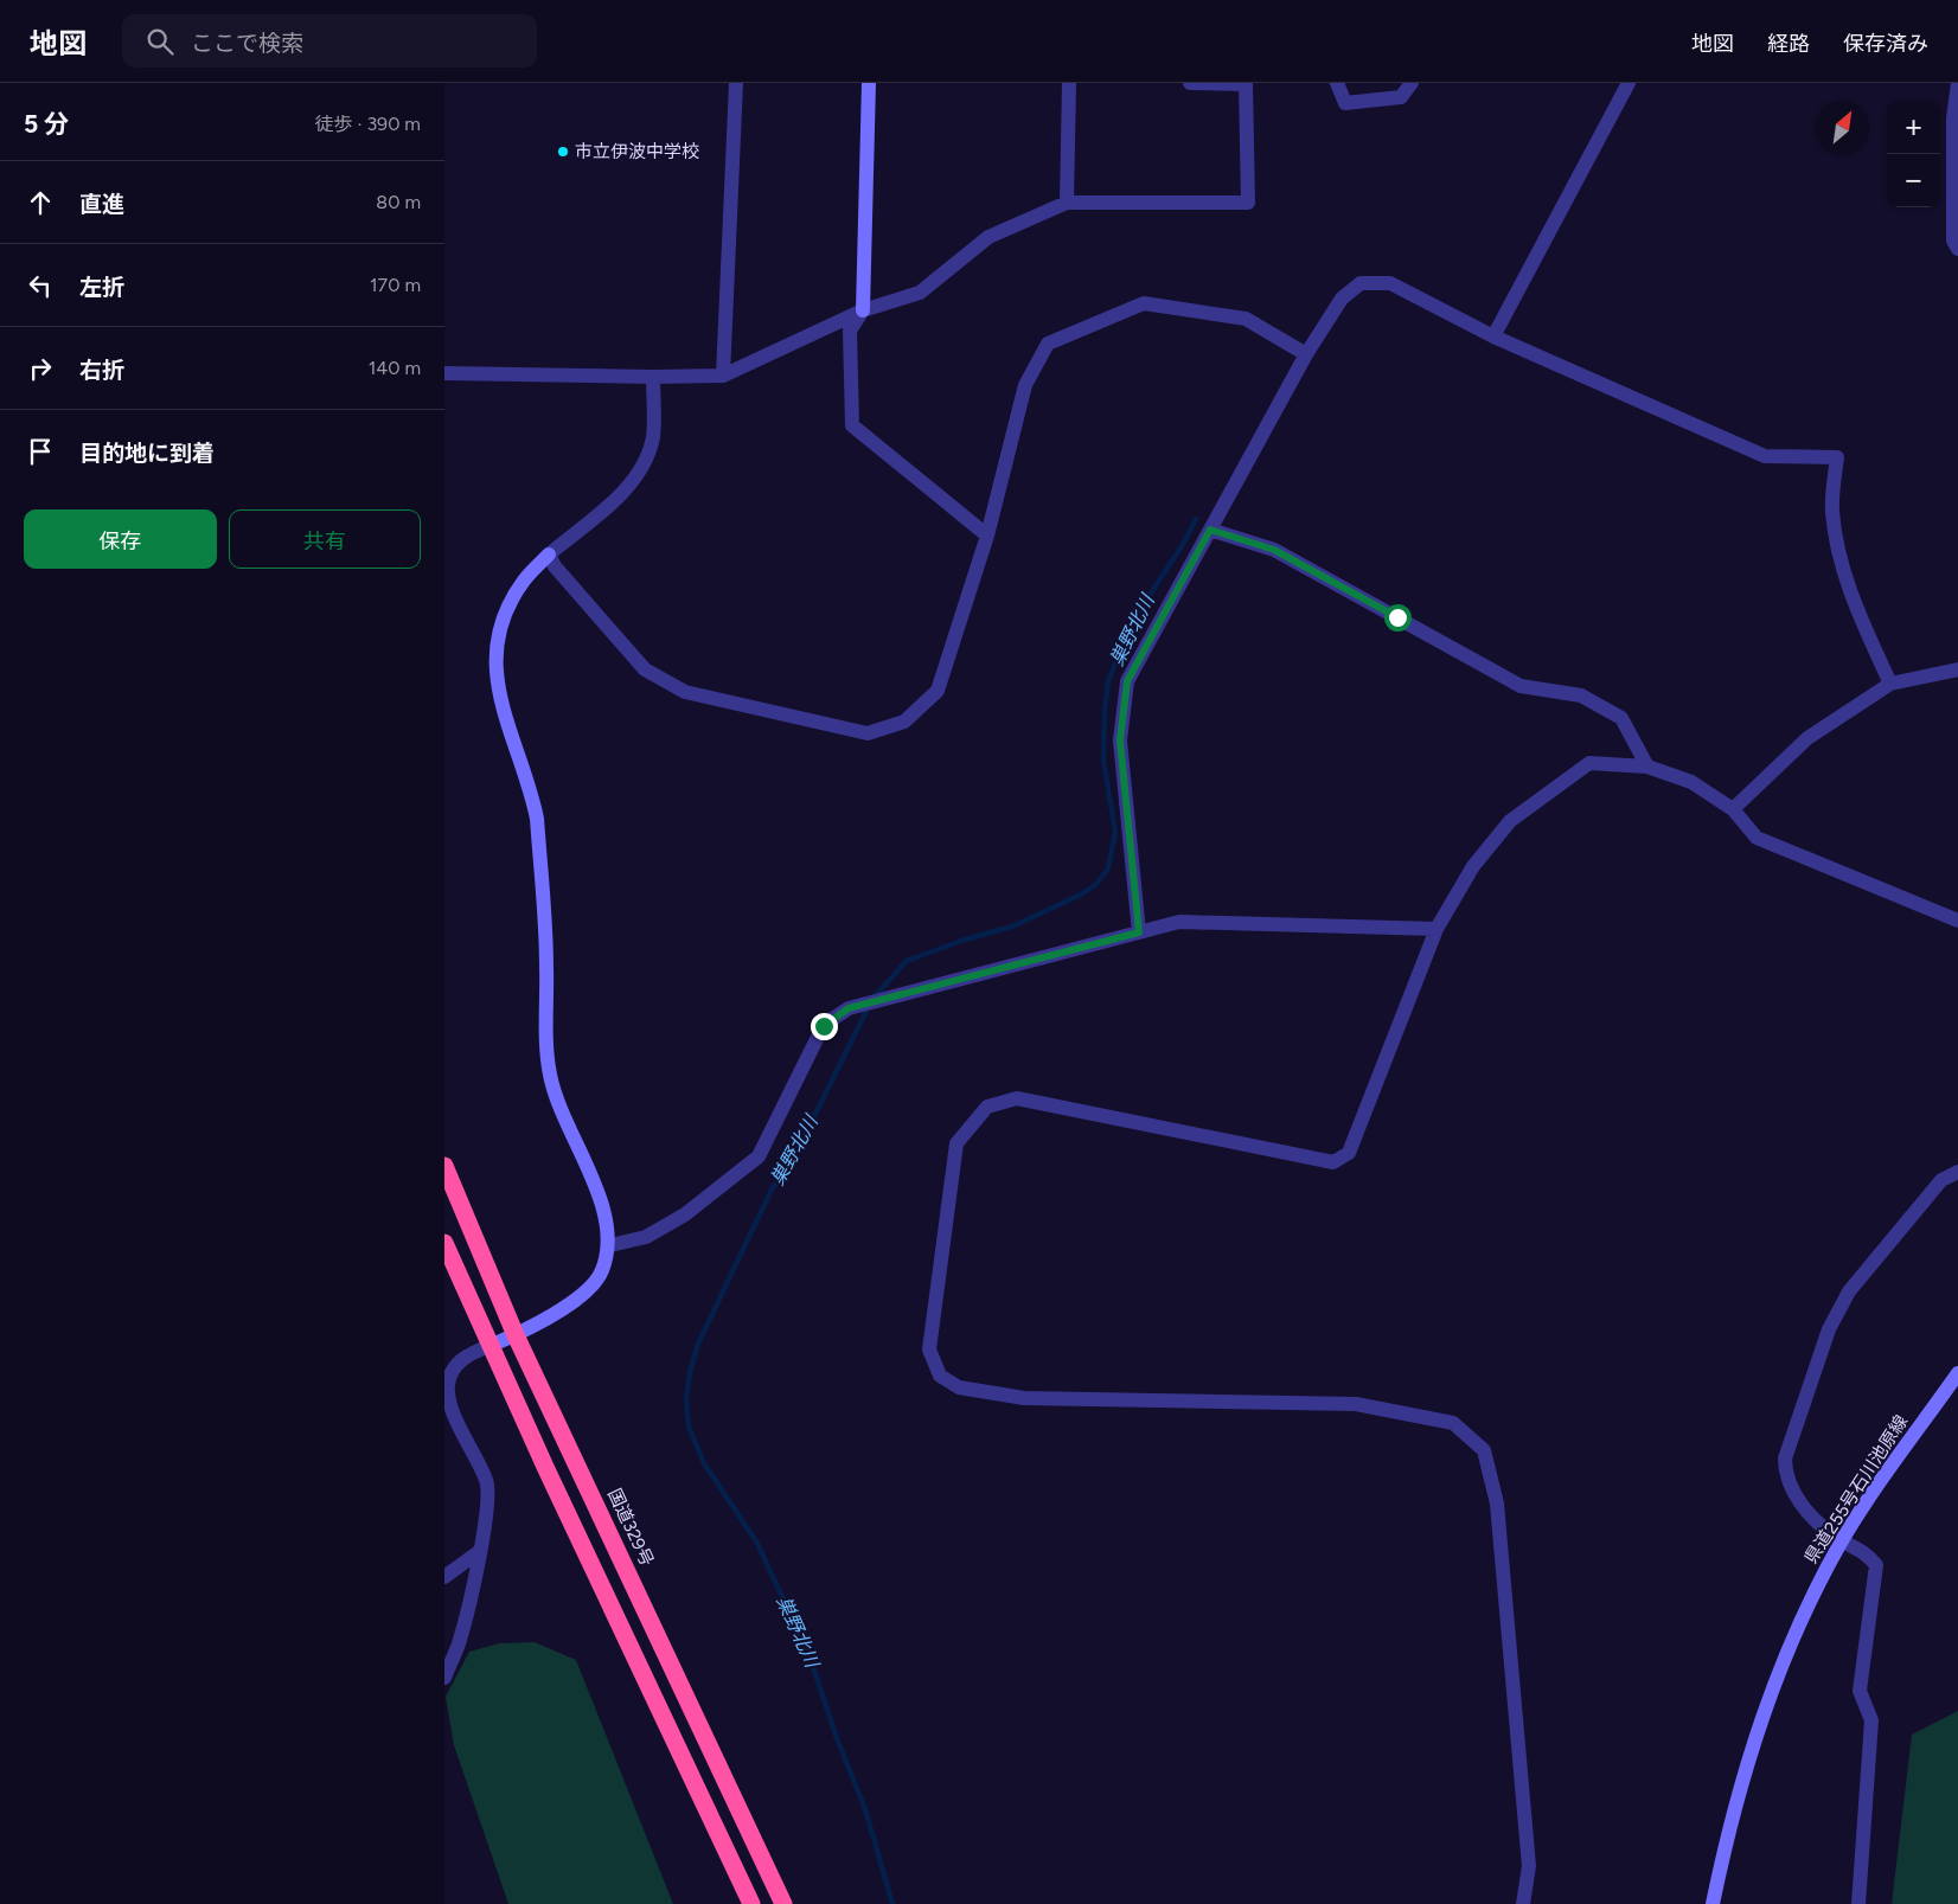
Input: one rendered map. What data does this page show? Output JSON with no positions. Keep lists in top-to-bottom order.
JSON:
{
  "streets": {
    "highway": ["国道329号"],
    "street": ["県道255号石川池原線"]
  },
  "water": ["巣野北川"],
  "places": ["市立伊波中学校"],
  "north": "top right",
  "page": {
    "header": "地図",
    "search": "ここで検索",
    "nav": ["地図", "経路", "保存済み"],
    "heading": ["5 分", "徒歩 · 390 m"],
    "map_buttons": ["+", "−"],
    "list": [
      ["直進", "80 m"],
      ["左折", "170 m"],
      ["右折", "140 m"],
      "目的地に到着"
    ],
    "buttons": ["保存", "共有"]
  }
}
